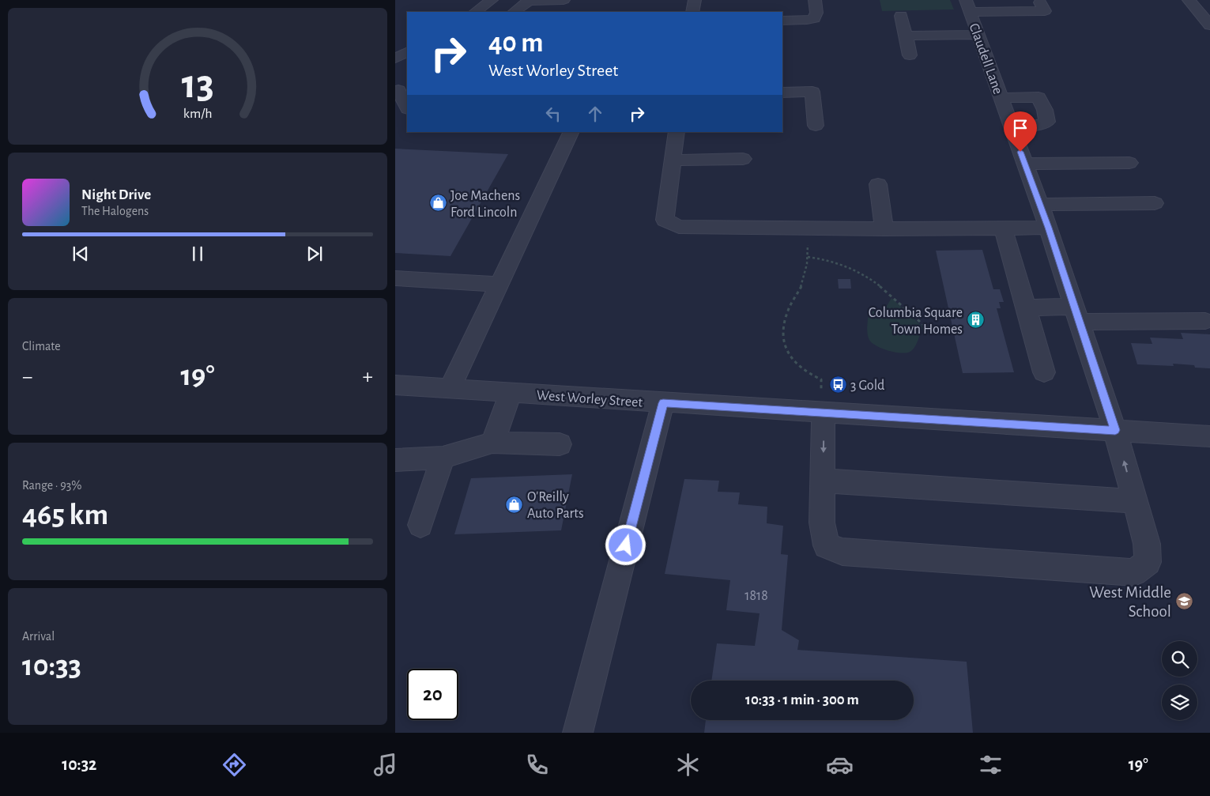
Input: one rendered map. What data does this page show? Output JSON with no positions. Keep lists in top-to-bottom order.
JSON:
{
  "streets": {
    "street": ["Claudell Lane", "West Worley Street"]
  },
  "crossings": [
    ["Claudell Lane", "West Worley Street"]
  ],
  "places": {
    "shop": ["Joe Machens Ford Lincoln", "O'Reilly Auto Parts"],
    "building": ["Columbia Square Town Homes"],
    "bus stop": ["3 Gold"],
    "school or university": ["West Middle School"]
  },
  "house_numbers": ["1818"],
  "page": {
    "turn": ["40 m", "West Worley Street"],
    "song": ["Night Drive", "The Halogens"],
    "tile": [
      "Climate",
      ["Range · 93%", "465 km"],
      ["Arrival", "10:33"]
    ],
    "heat": ["−", "19°", "+"],
    "limit": "20",
    "trip": "10:33 · 1 min · 300 m",
    "tabs": ["10:32", "19°"],
    "gauge": ["13", "km/h"]
  }
}
